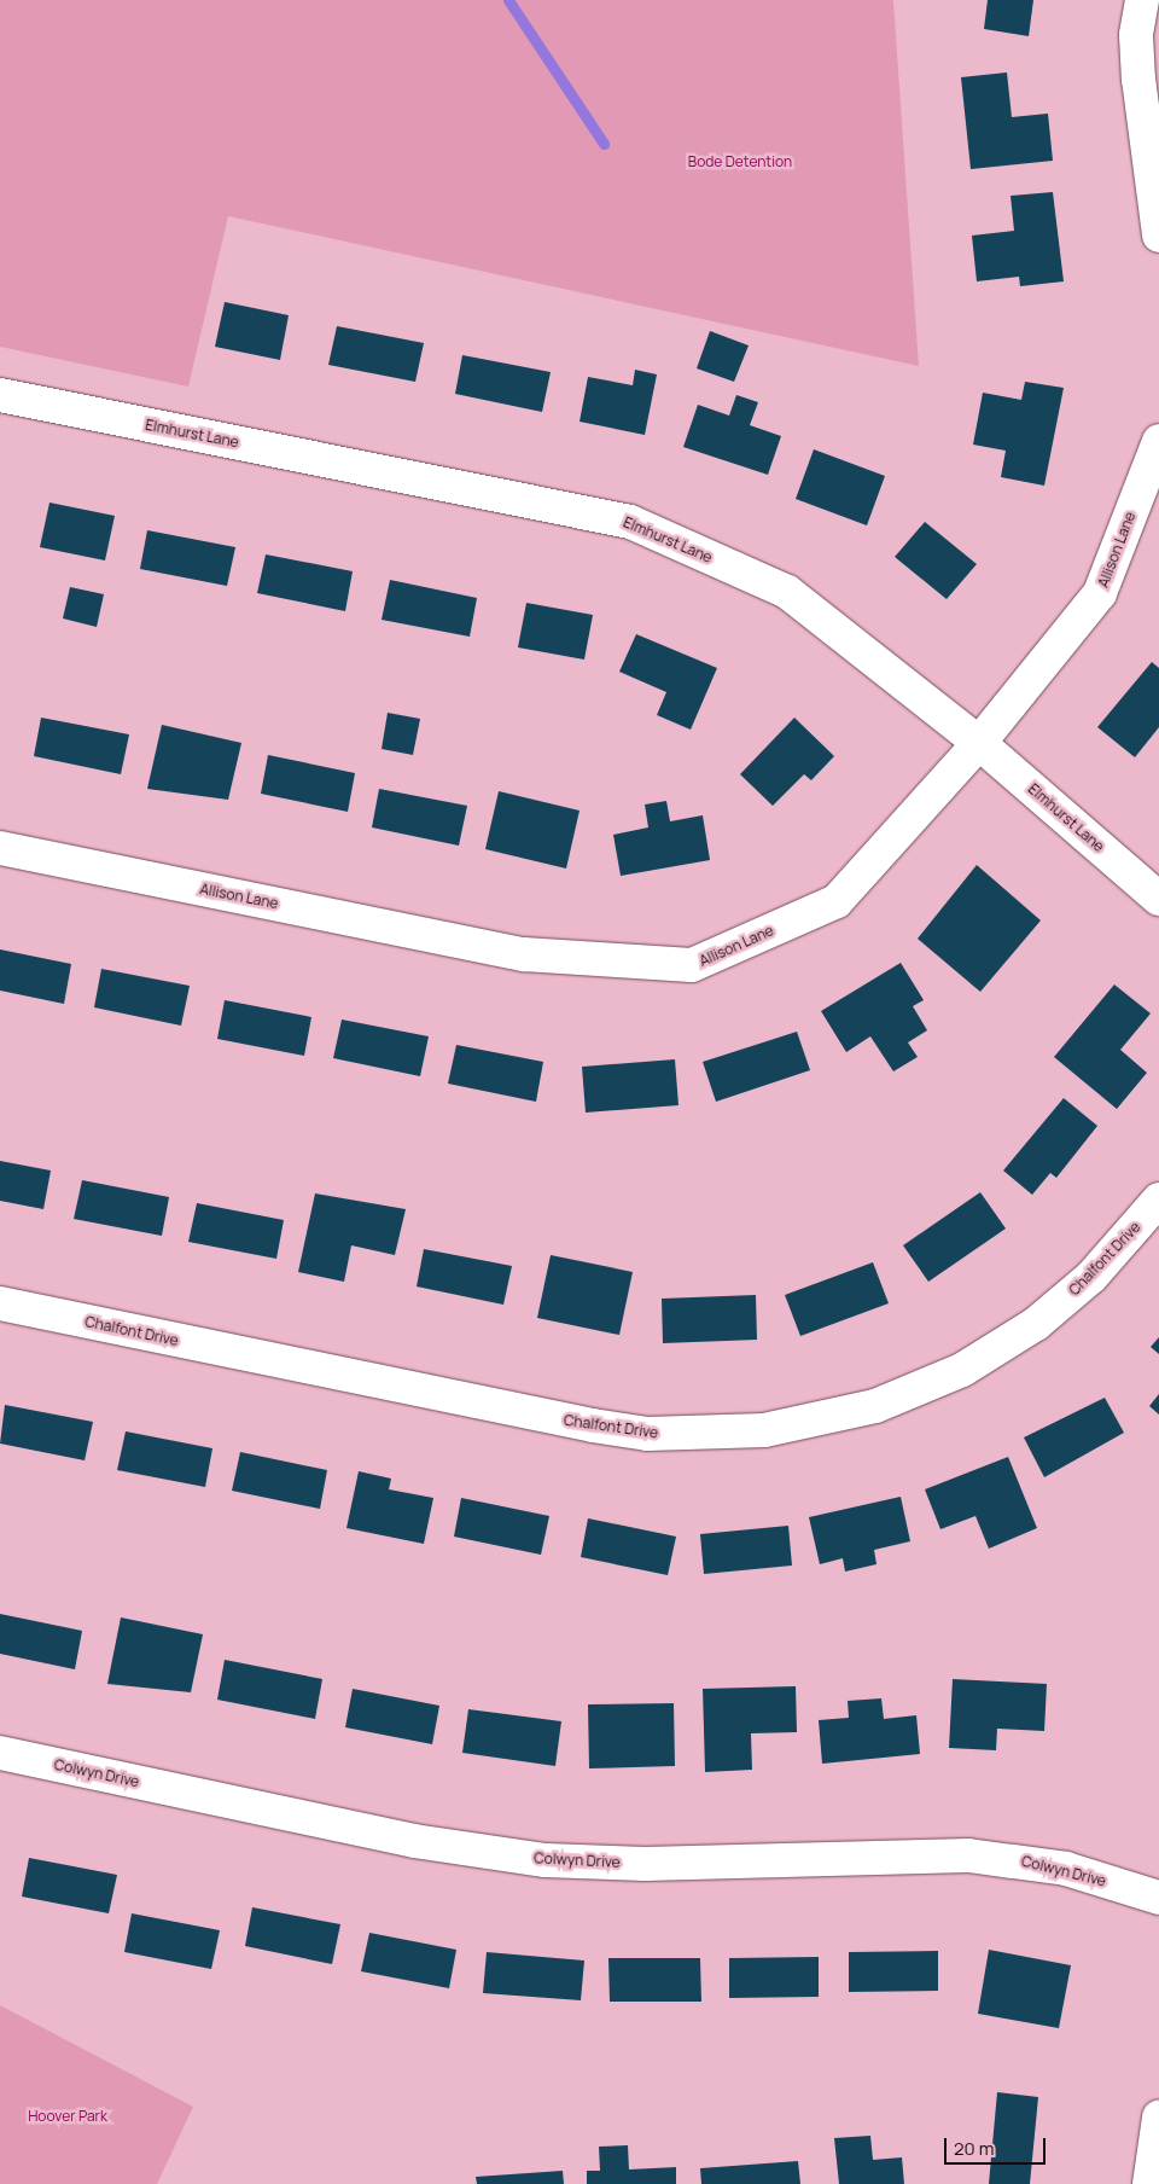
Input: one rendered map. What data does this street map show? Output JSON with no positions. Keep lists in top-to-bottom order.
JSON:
{
  "streets": {
    "street": [
      "Elmhurst Lane",
      "Allison Lane",
      "Chalfont Drive",
      "Colwyn Drive"
    ]
  },
  "crossings": [
    ["Elmhurst Lane", "Allison Lane"]
  ],
  "parks": ["Bode Detention", "Hoover Park"],
  "scale_bar": "20 m"
}
